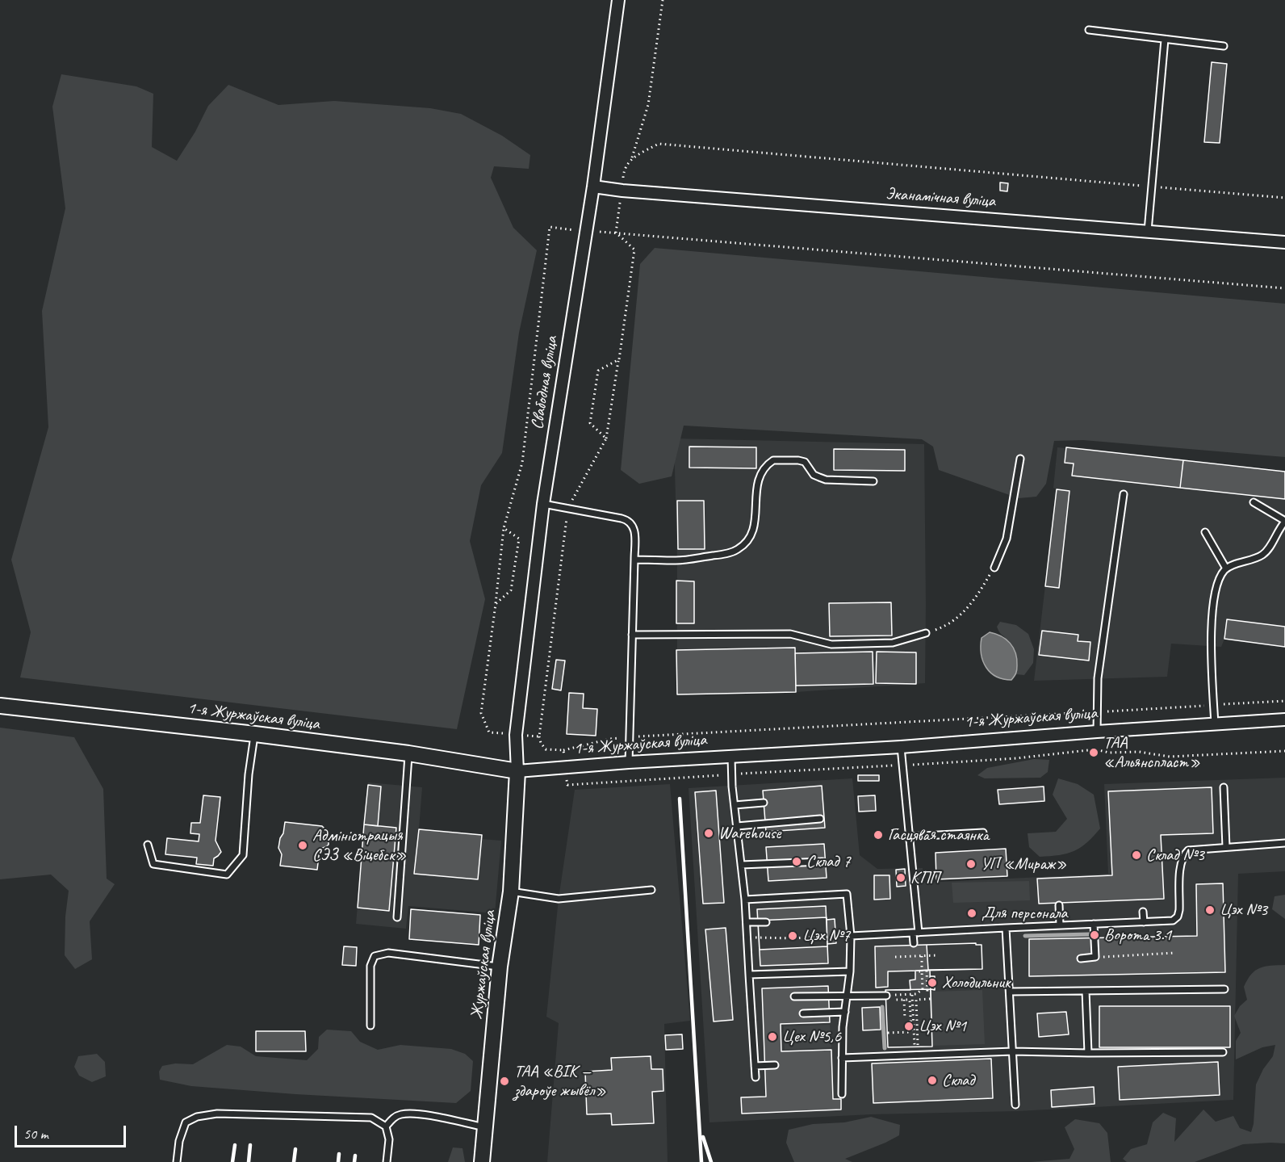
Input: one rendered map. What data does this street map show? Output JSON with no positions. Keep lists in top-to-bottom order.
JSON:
{
  "streets": {
    "street": [
      "Эканамічная вуліца",
      "Свабодная вуліца",
      "1-я Журжаўская вуліца",
      "Журжаўская вуліца"
    ]
  },
  "crossings": [
    ["Эканамічная вуліца", "Свабодная вуліца"],
    ["Свабодная вуліца", "1-я Журжаўская вуліца"],
    ["Свабодная вуліца", "Журжаўская вуліца"],
    ["1-я Журжаўская вуліца", "Журжаўская вуліца"]
  ],
  "places": [
    "ТАА «Альянспласт»",
    "Warehouse",
    "Гасцявая стаянка",
    "Адміністрацыя СЭЗ «Віцебск»",
    "Склад №3",
    "Склад 7",
    "УП «Мираж»",
    "КПП",
    "Цэх №3",
    "Для персонала",
    "Ворота 3.1",
    "Цэх №7",
    "Холодильник",
    "Цэх №1",
    "Цех №5,6",
    "Склад",
    "ТАА «ВІК — здароўе жывёл»"
  ],
  "scale_bar": "50 m"
}
